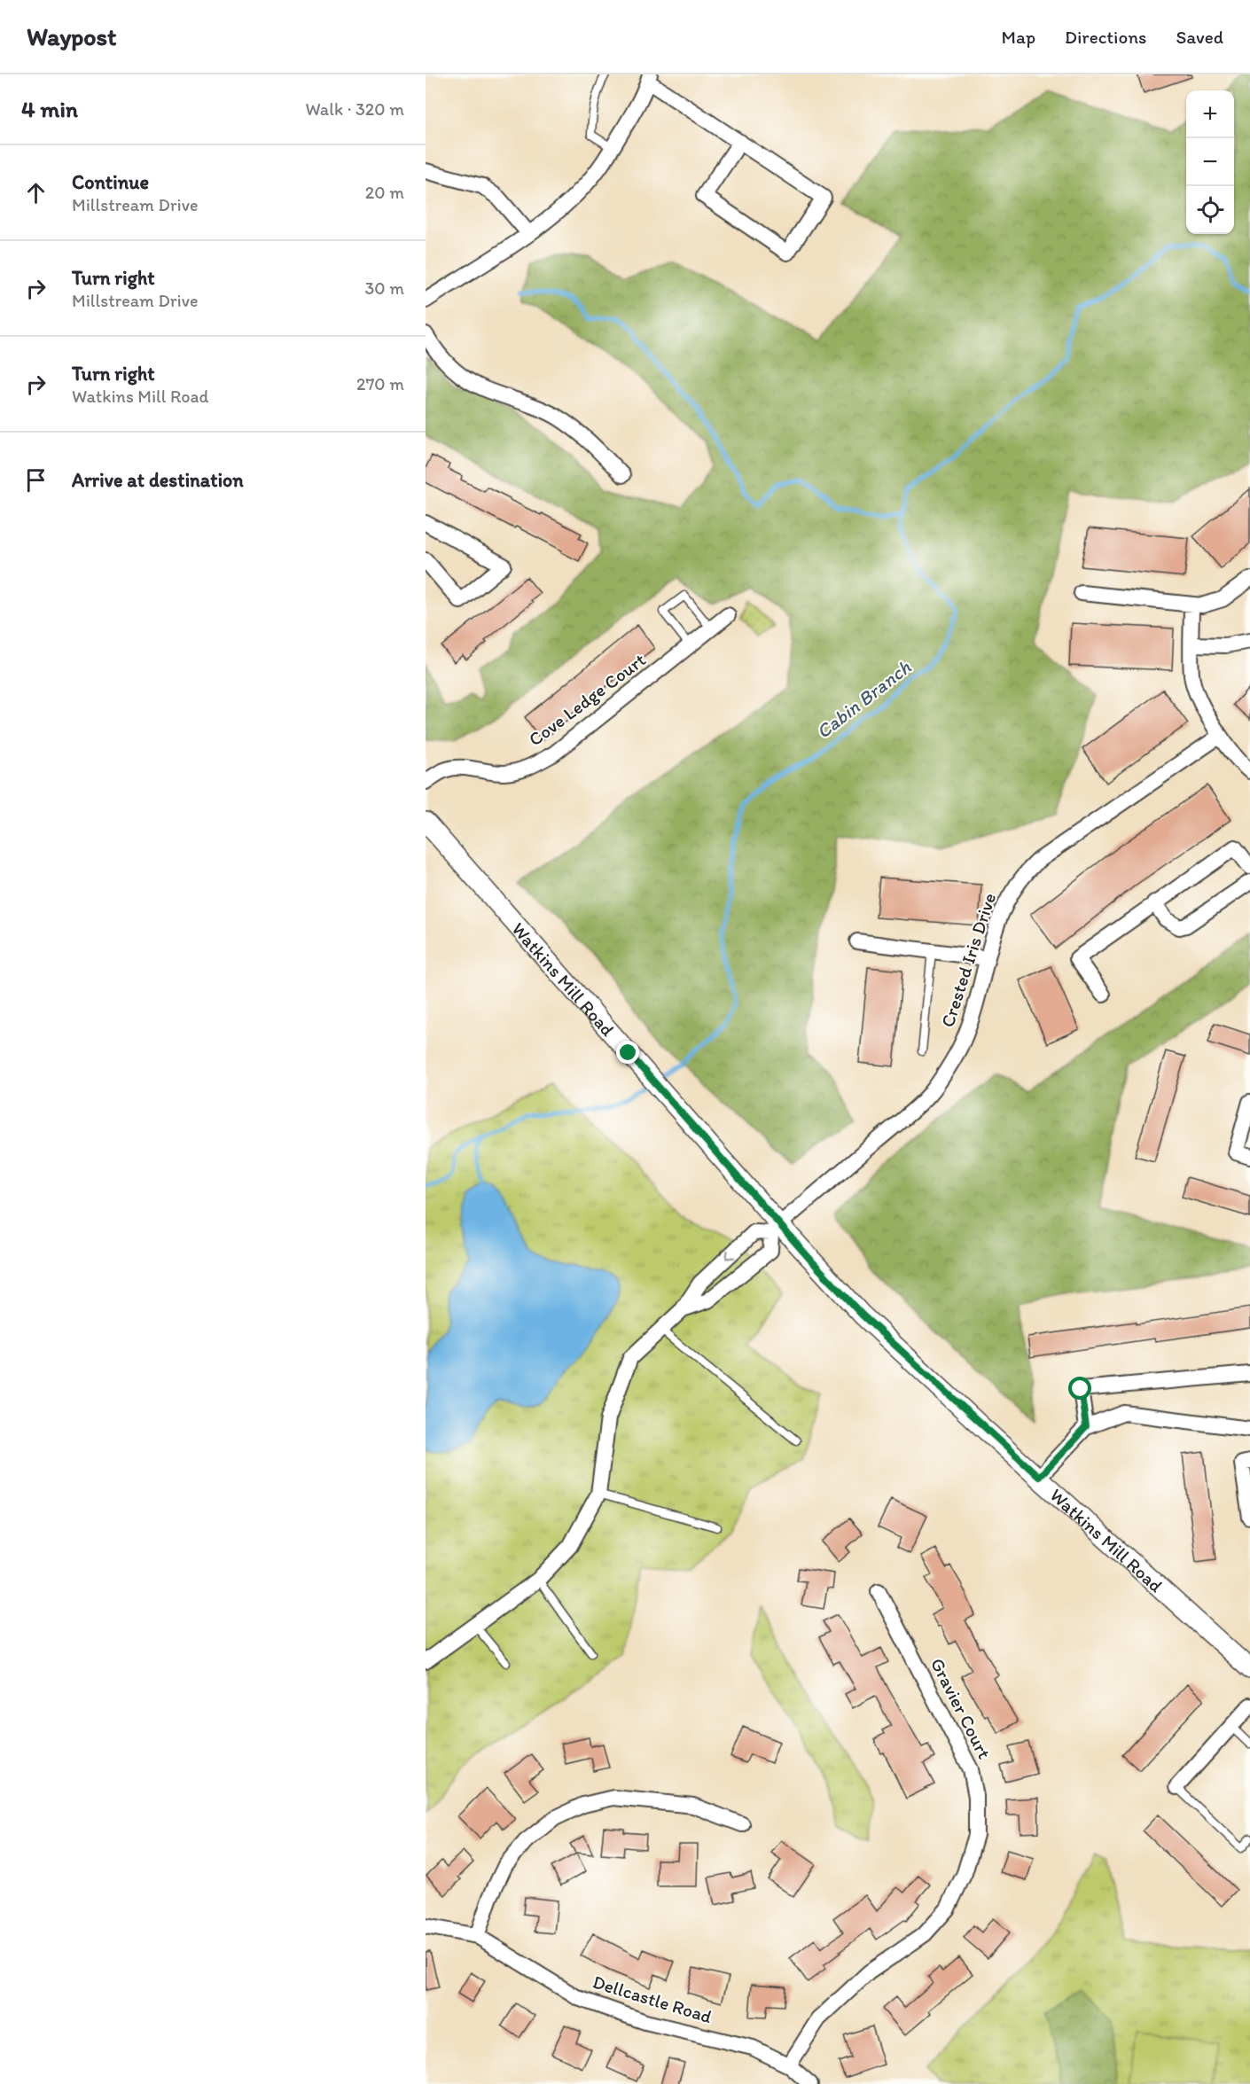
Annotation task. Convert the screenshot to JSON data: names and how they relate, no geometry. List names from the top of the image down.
{
  "streets": {
    "street": [
      "Cove Ledge Court",
      "Crested Iris Drive",
      "Watkins Mill Road",
      "Gravier Court",
      "Dellcastle Road"
    ]
  },
  "crossings": [
    ["Crested Iris Drive", "Watkins Mill Road"],
    ["Gravier Court", "Dellcastle Road"]
  ],
  "water": ["Cabin Branch"],
  "page": {
    "header": "Waypost",
    "nav": ["Map", "Directions", "Saved"],
    "heading": ["4 min", "Walk · 320 m"],
    "map_buttons": ["+", "−"],
    "list": [
      ["Continue", "Millstream Drive", "20 m"],
      ["Turn right", "Millstream Drive", "30 m"],
      ["Turn right", "Watkins Mill Road", "270 m"],
      "Arrive at destination"
    ]
  }
}
